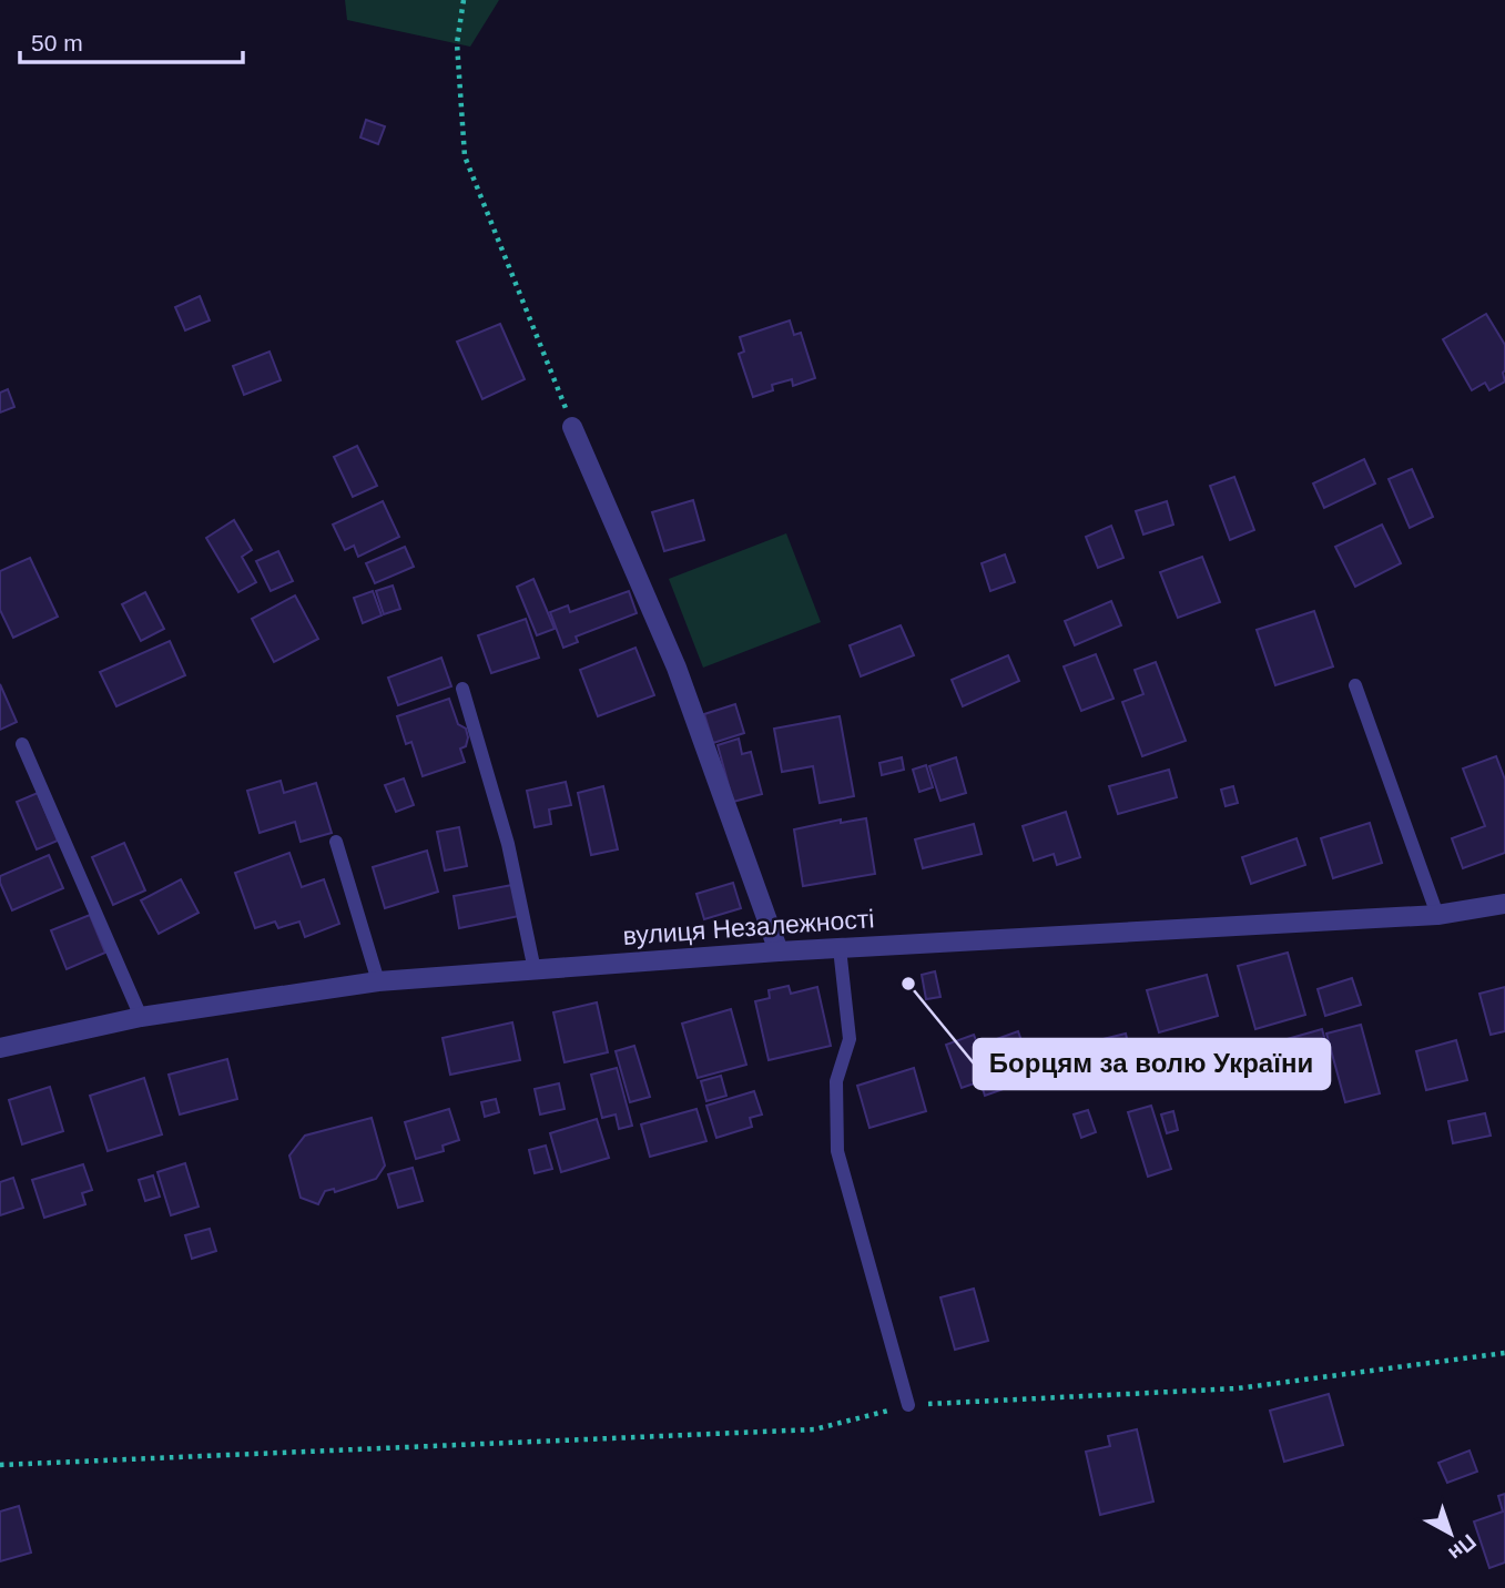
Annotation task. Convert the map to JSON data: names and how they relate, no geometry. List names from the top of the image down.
{
  "streets": {
    "street": ["вулиця Незалежності"]
  },
  "places": ["Борцям за волю України"],
  "scale_bar": "50 m",
  "north": "bottom right"
}
